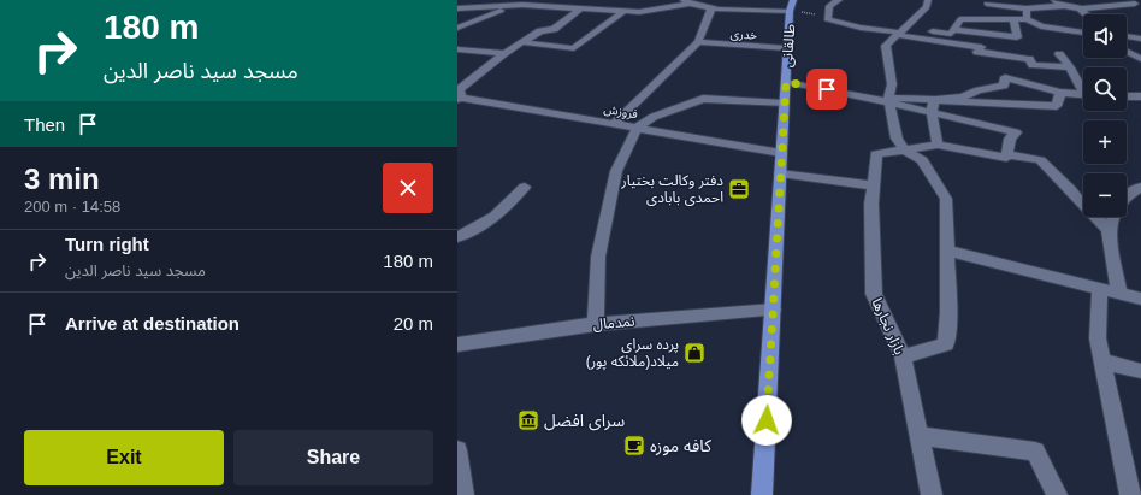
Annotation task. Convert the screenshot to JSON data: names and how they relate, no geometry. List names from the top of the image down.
{
  "streets": {
    "main road": ["طالقانی"],
    "street": [
      "خدری",
      "فروزش",
      "نمدمال",
      "بازار نجارها"
    ]
  },
  "crossings": [
    ["خدری", "طالقانی"],
    ["طالقانی", "فروزش"],
    ["طالقانی", "نمدمال"]
  ],
  "places": {
    "office": ["دفتر وکالت بختیار احمدی بابادی"],
    "shop": ["پرده سرای میلاد(ملائکه پور)"],
    "museum": ["سرای افضل"],
    "cafe": ["کافه موزه"]
  },
  "page": {
    "turn": ["180 m", "مسجد سید ناصر الدین"],
    "map_buttons": ["+", "−"],
    "then": "Then",
    "heading": ["3 min", "200 m · 14:58"],
    "list": [
      {
        "name": "Turn right",
        "note": "مسجد سید ناصر الدین",
        "value": "180 m"
      },
      {
        "name": "Arrive at destination",
        "value": "20 m"
      }
    ],
    "buttons": ["Exit", "Share"]
  }
}
